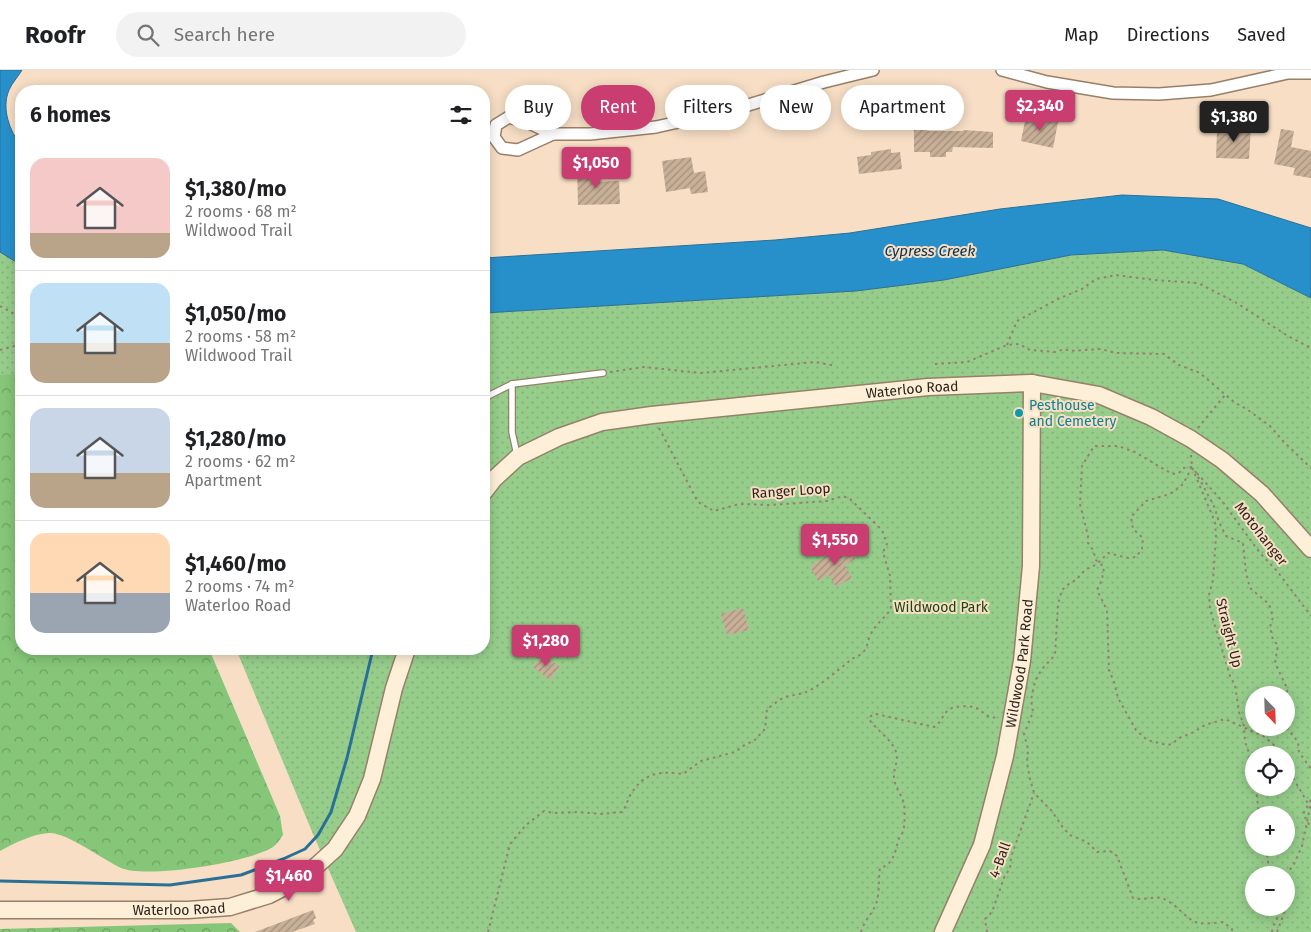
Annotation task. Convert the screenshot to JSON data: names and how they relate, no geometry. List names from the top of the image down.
{
  "streets": {
    "street": ["Waterloo Road", "Wildwood Park Road"],
    "path": [
      "Ranger Loop",
      "Motohanger",
      "Straight Up",
      "4-Ball"
    ]
  },
  "crossings": [
    ["Waterloo Road", "Ranger Loop"],
    ["Waterloo Road", "Wildwood Park Road"],
    ["Motohanger", "Straight Up"]
  ],
  "water": ["Cypress Creek"],
  "parks": ["Wildwood Park"],
  "places": ["Pesthouse and Cemetery"],
  "north": "bottom right",
  "page": {
    "header": "Roofr",
    "search": "Search here",
    "nav": ["Map", "Directions", "Saved"],
    "chip": [
      "Buy",
      "Rent",
      "Filters",
      "New",
      "Apartment"
    ],
    "heading": "6 homes",
    "price": [
      "$2,340",
      "$1,380",
      "$1,050",
      "$1,550",
      "$1,280",
      "$1,460"
    ],
    "list": [
      {
        "name": "$1,380/mo",
        "note": "2 rooms · 68 m² · Wildwood Trail"
      },
      {
        "name": "$1,050/mo",
        "note": "2 rooms · 58 m² · Wildwood Trail"
      },
      {
        "name": "$1,280/mo",
        "note": "2 rooms · 62 m² · Apartment"
      },
      {
        "name": "$1,460/mo",
        "note": "2 rooms · 74 m² · Waterloo Road"
      }
    ],
    "map_buttons": ["+", "−"]
  }
}
